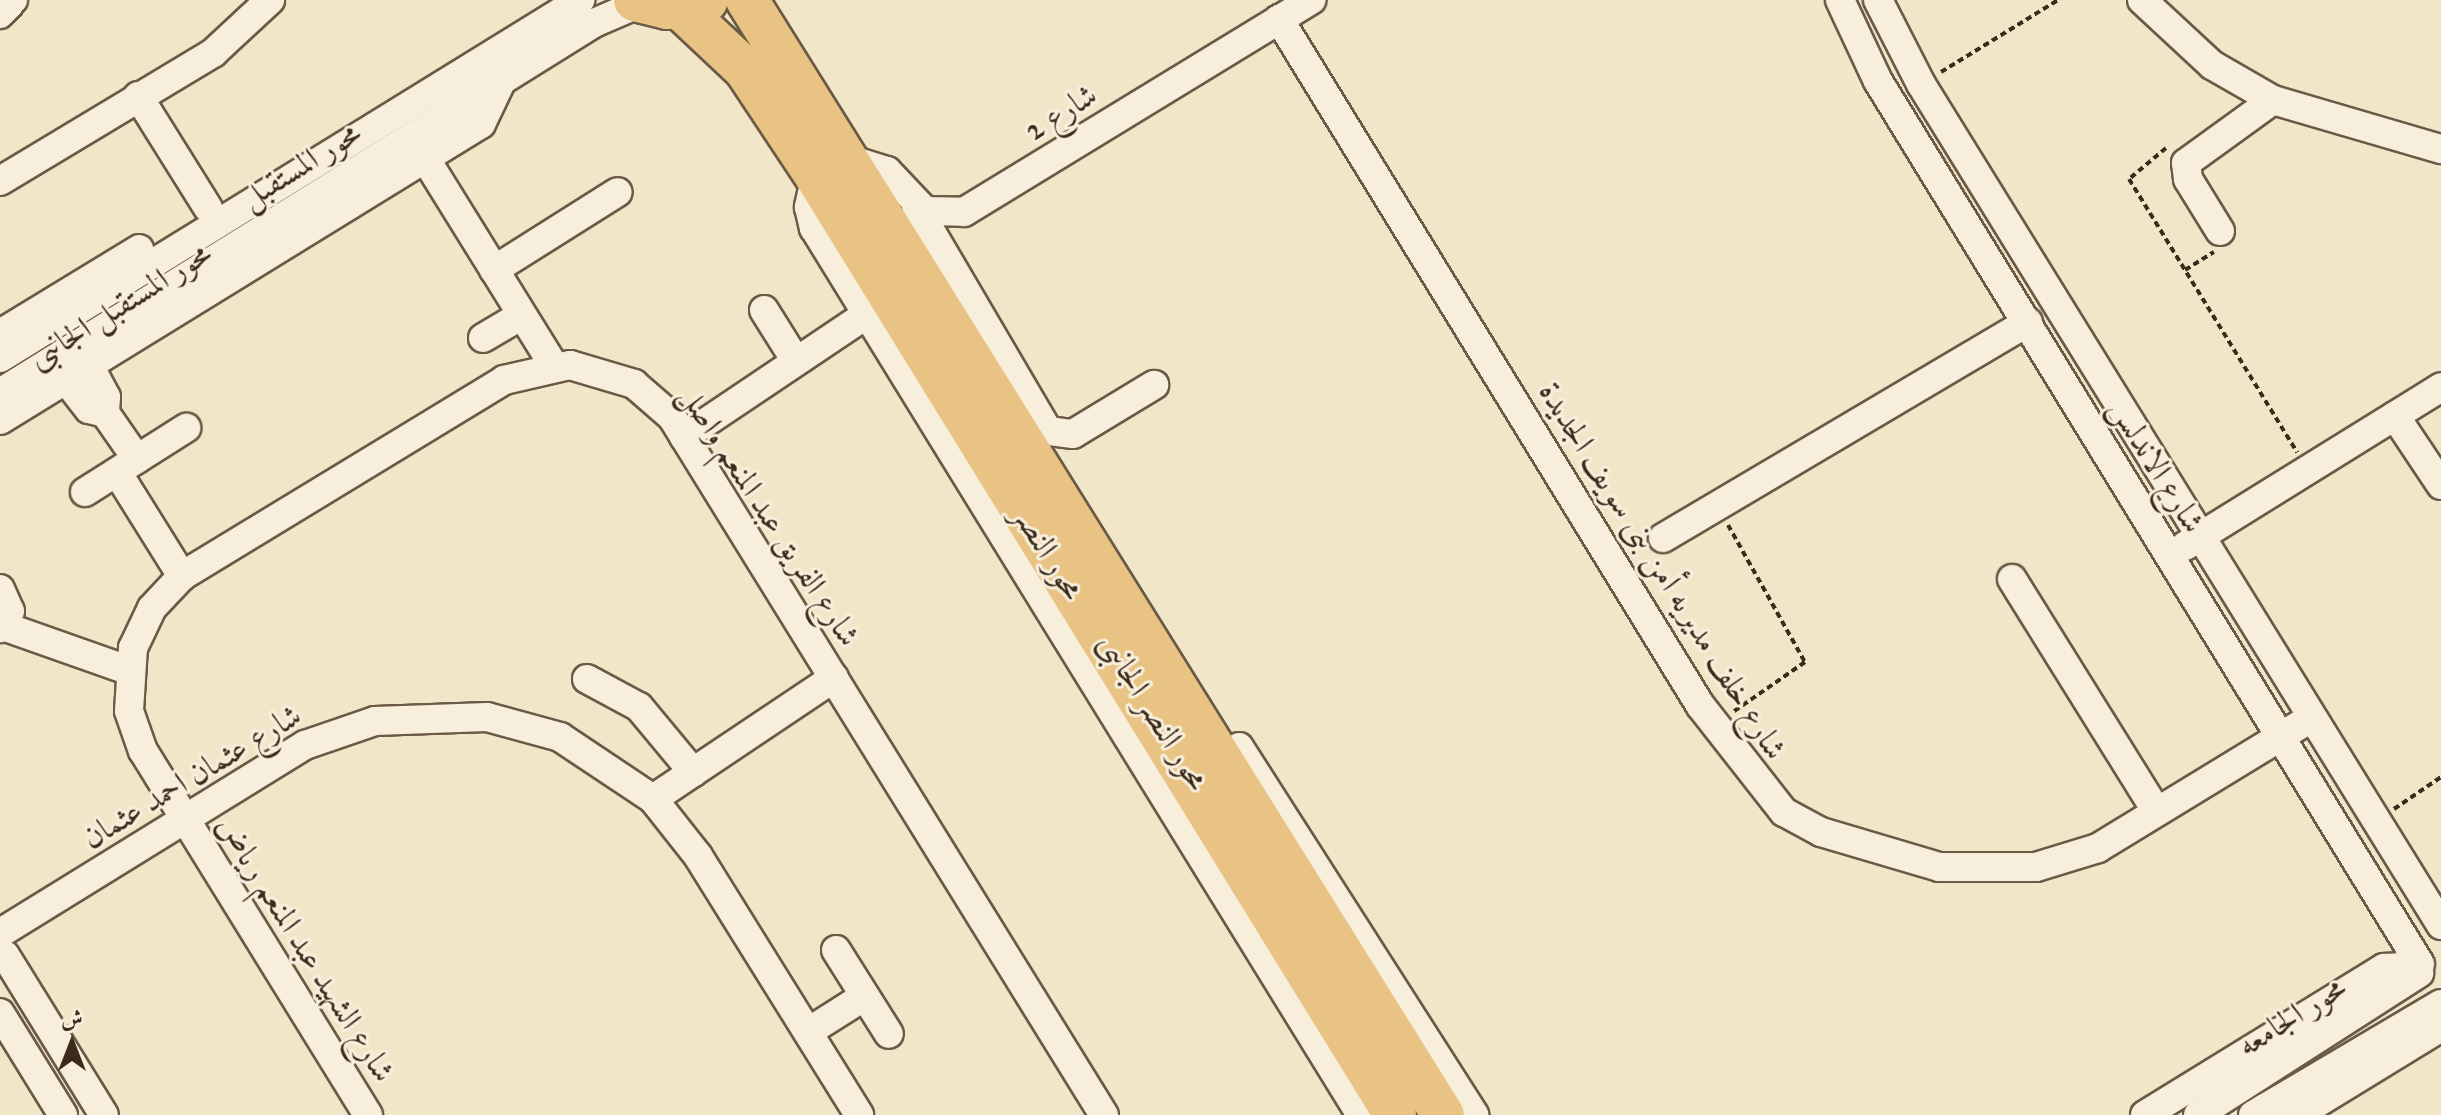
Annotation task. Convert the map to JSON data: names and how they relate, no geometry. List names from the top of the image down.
{
  "streets": {
    "highway": ["محور النصر"],
    "street": [
      "شارع 2",
      "محور المستقبل",
      "محور المستقبل الجانبى",
      "شارع الاندلس",
      "شارع الفريق عبد المنعم واصل",
      "شارع خلف مديريه أمن بنى سويف الجديدة",
      "محور النصر الجانبى",
      "شارع عثمان احمد عثمان",
      "شارع الشهيد عبد المنعم رياض",
      "محور الجامعه"
    ]
  },
  "crossings": [
    ["شارع 2", "شارع خلف مديريه أمن بنى سويف الجديدة"],
    ["محور المستقبل", "محور المستقبل الجانبى"],
    ["محور المستقبل", "محور النصر"],
    ["شارع الاندلس", "شارع خلف مديريه أمن بنى سويف الجديدة"],
    ["شارع الاندلس", "محور الجامعه"],
    ["شارع الفريق عبد المنعم واصل", "شارع عثمان احمد عثمان"],
    ["شارع الفريق عبد المنعم واصل", "شارع الشهيد عبد المنعم رياض"],
    ["محور النصر", "محور النصر الجانبى"],
    ["شارع عثمان احمد عثمان", "شارع الشهيد عبد المنعم رياض"]
  ],
  "north": "top"
}
